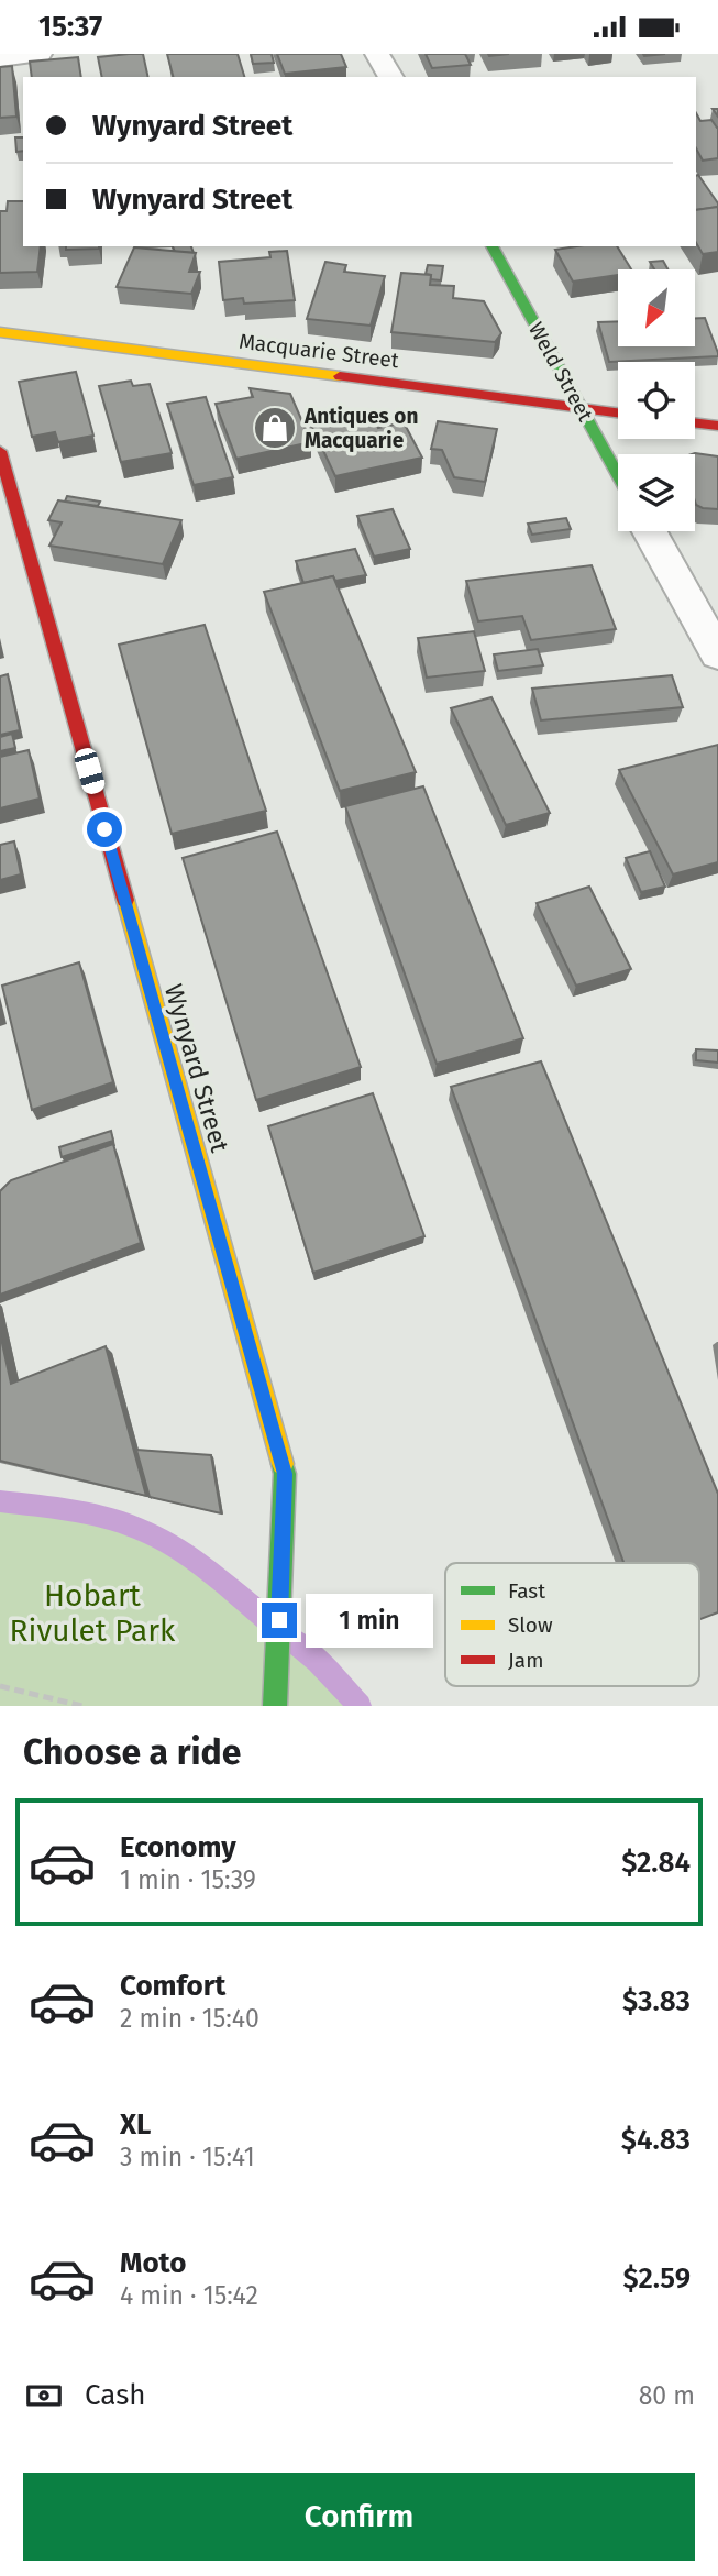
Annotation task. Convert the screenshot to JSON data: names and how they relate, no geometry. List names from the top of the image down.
{
  "streets": {
    "street": ["Macquarie Street", "Weld Street", "Wynyard Street"]
  },
  "crossings": [
    ["Macquarie Street", "Weld Street"]
  ],
  "parks": ["Hobart Rivulet Park"],
  "places": {
    "shop": ["Antiques on Macquarie"]
  },
  "legend": ["Fast", "Slow", "Jam"],
  "north": "bottom left",
  "page": {
    "status": "15:37",
    "banner": ["Wynyard Street", "Wynyard Street"],
    "bubble": "1 min",
    "heading": "Choose a ride",
    "list": [
      {
        "name": "Economy",
        "note": "1 min · 15:39",
        "value": "$2.84"
      },
      {
        "name": "Comfort",
        "note": "2 min · 15:40",
        "value": "$3.83"
      },
      {
        "name": "XL",
        "note": "3 min · 15:41",
        "value": "$4.83"
      },
      {
        "name": "Moto",
        "note": "4 min · 15:42",
        "value": "$2.59"
      }
    ],
    "pay": ["Cash", "80 m"],
    "buttons": "Confirm"
  }
}
